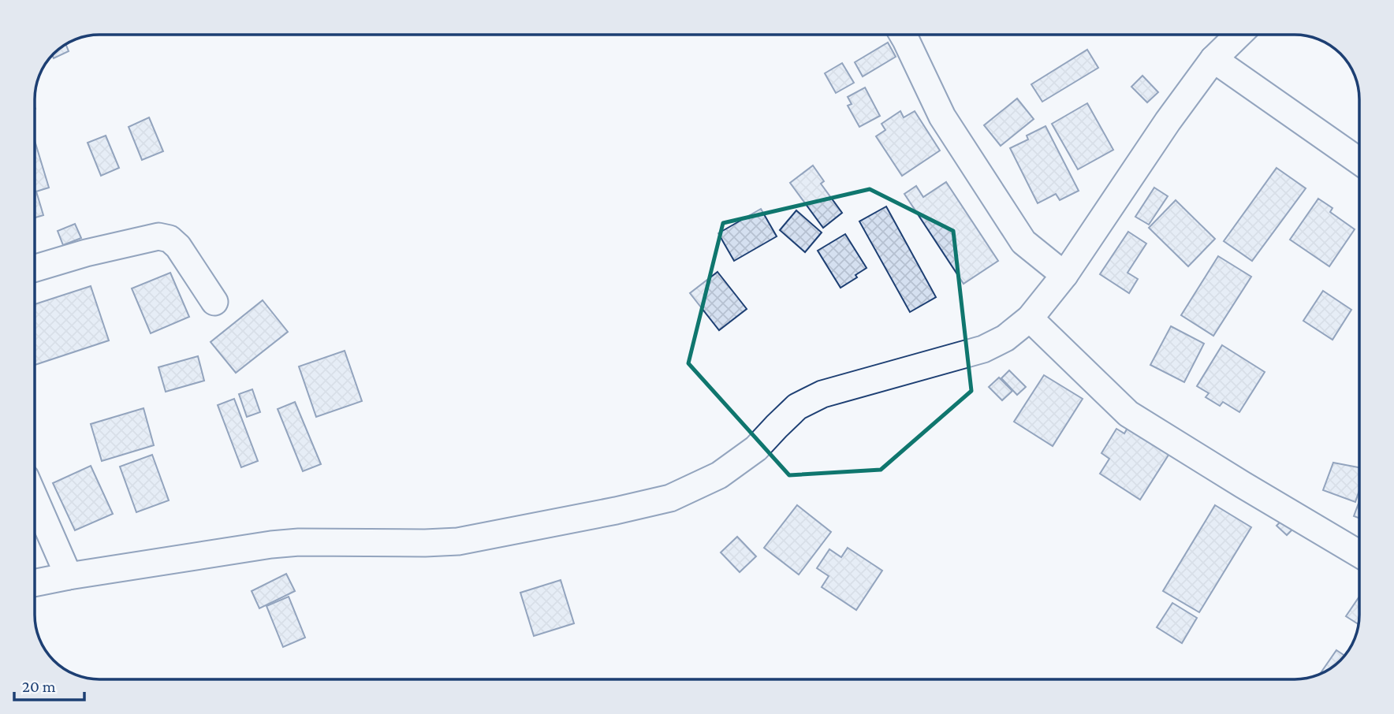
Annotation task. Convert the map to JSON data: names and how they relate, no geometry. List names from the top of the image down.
{
  "scale_bar": "20 m"
}
